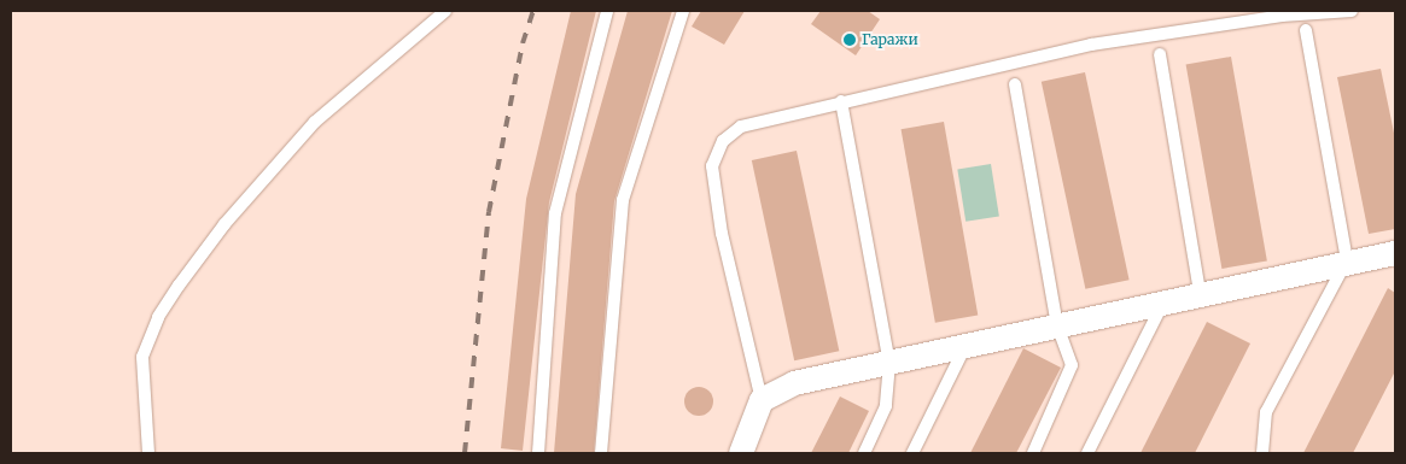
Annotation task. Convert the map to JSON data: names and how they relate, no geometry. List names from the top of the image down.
{
  "places": ["Гаражи"]
}
